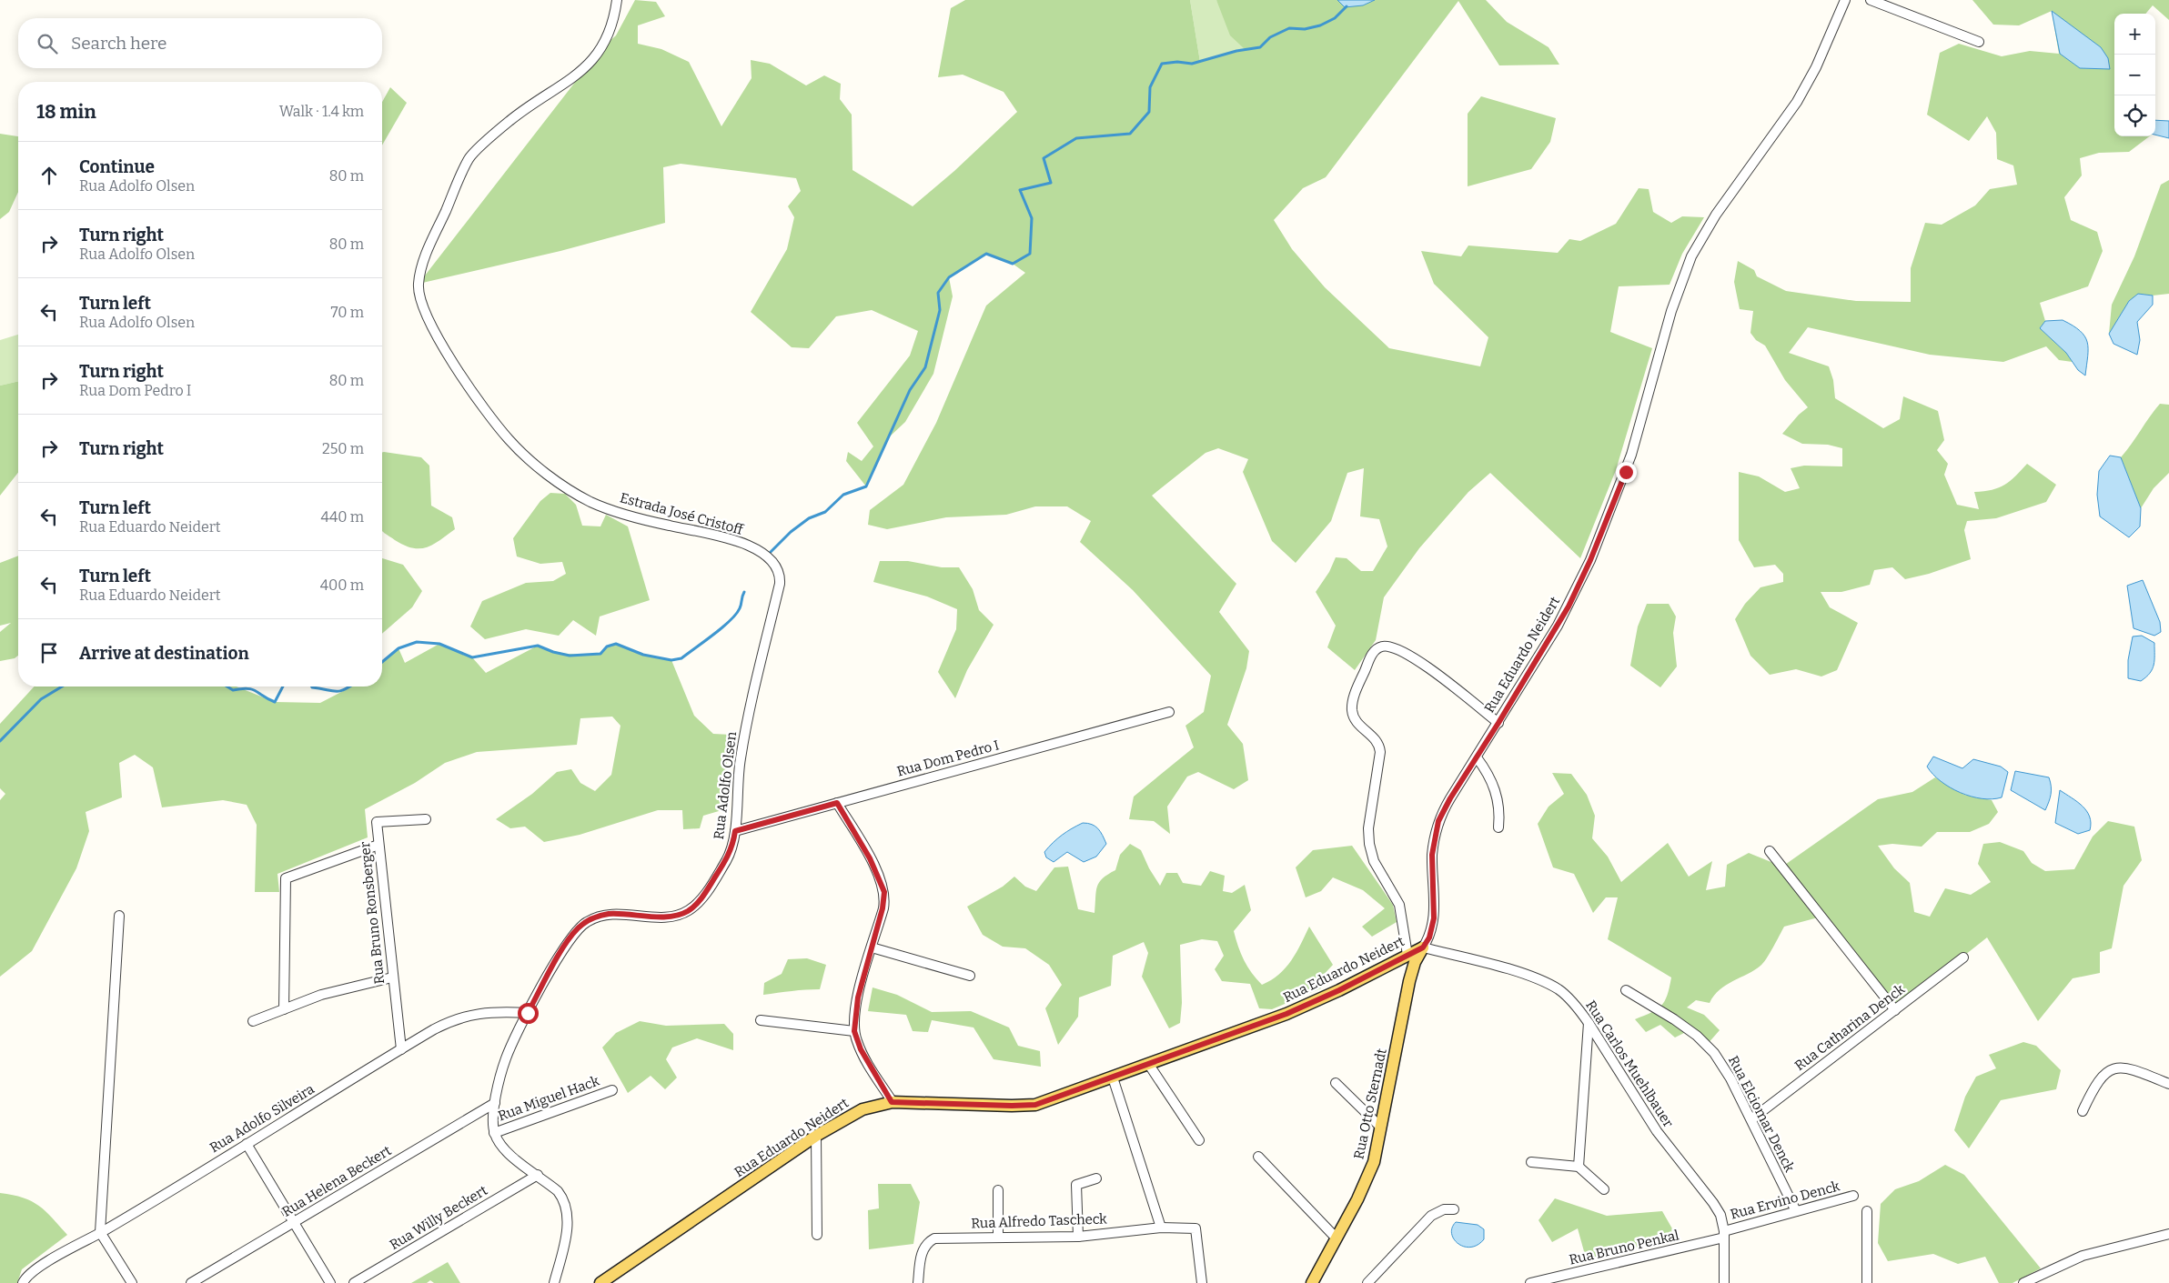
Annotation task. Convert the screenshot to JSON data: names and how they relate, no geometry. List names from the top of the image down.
{
  "streets": {
    "main road": ["Rua Eduardo Neidert", "Rua Otto Sternadt"],
    "street": [
      "Estrada José Cristoff",
      "Rua Dom Pedro I",
      "Rua Adolfo Olsen",
      "Rua Bruno Ronsberger",
      "Rua Catharina Denck",
      "Rua Carlos Muehlbauer",
      "Rua Miguel Hack",
      "Rua Elciomar Denck",
      "Rua Adolfo Silveira",
      "Rua Helena Beckert",
      "Rua Ervino Denck",
      "Rua Willy Beckert",
      "Rua Alfredo Tascheck",
      "Rua Bruno Penkal"
    ]
  },
  "crossings": [
    ["Estrada José Cristoff", "Rua Adolfo Olsen"],
    ["Rua Eduardo Neidert", "Rua Carlos Muehlbauer"],
    ["Rua Eduardo Neidert", "Rua Otto Sternadt"],
    ["Rua Dom Pedro I", "Rua Adolfo Olsen"],
    ["Rua Adolfo Olsen", "Rua Miguel Hack"],
    ["Rua Adolfo Olsen", "Rua Adolfo Silveira"],
    ["Rua Adolfo Olsen", "Rua Helena Beckert"],
    ["Rua Bruno Ronsberger", "Rua Adolfo Silveira"],
    ["Rua Catharina Denck", "Rua Elciomar Denck"],
    ["Rua Carlos Muehlbauer", "Rua Otto Sternadt"],
    ["Rua Carlos Muehlbauer", "Rua Ervino Denck"],
    ["Rua Carlos Muehlbauer", "Rua Bruno Penkal"],
    ["Rua Elciomar Denck", "Rua Ervino Denck"],
    ["Rua Ervino Denck", "Rua Bruno Penkal"]
  ],
  "page": {
    "map_buttons": ["+", "−"],
    "search": "Search here",
    "heading": ["18 min", "Walk · 1.4 km"],
    "list": [
      ["Continue", "Rua Adolfo Olsen", "80 m"],
      ["Turn right", "Rua Adolfo Olsen", "80 m"],
      ["Turn left", "Rua Adolfo Olsen", "70 m"],
      ["Turn right", "Rua Dom Pedro I", "80 m"],
      ["Turn right", "250 m"],
      ["Turn left", "Rua Eduardo Neidert", "440 m"],
      ["Turn left", "Rua Eduardo Neidert", "400 m"],
      "Arrive at destination"
    ]
  }
}
